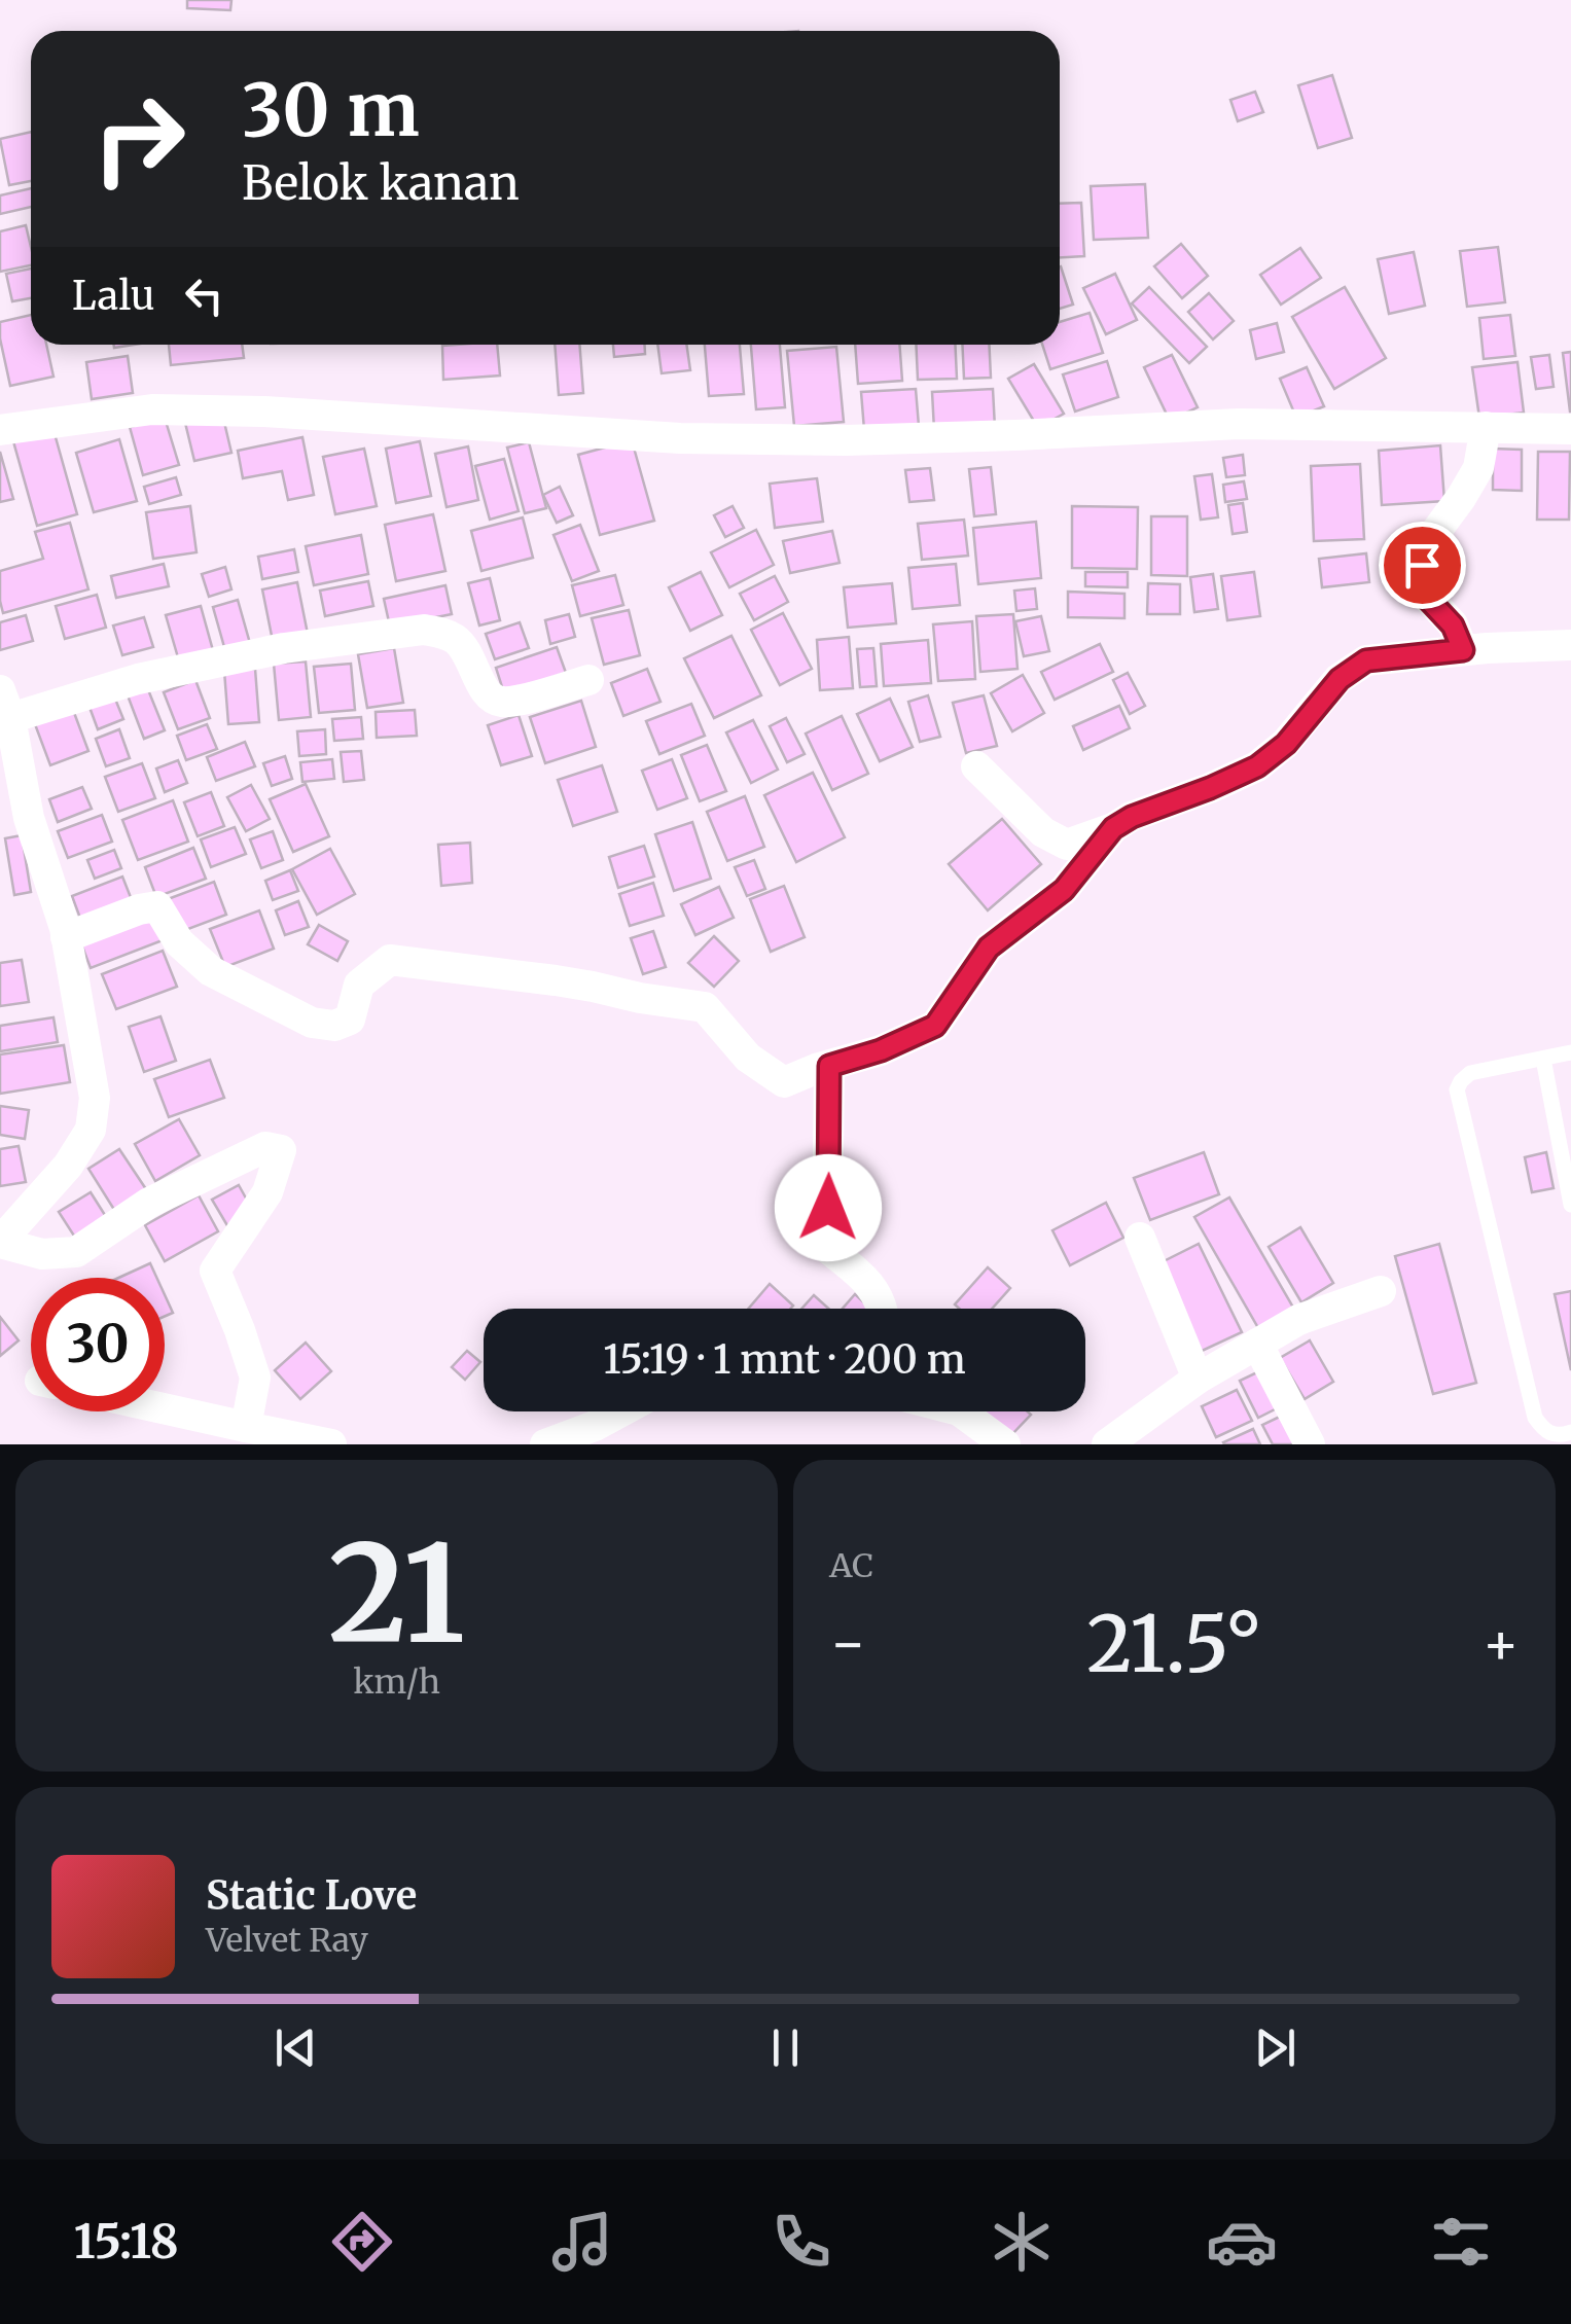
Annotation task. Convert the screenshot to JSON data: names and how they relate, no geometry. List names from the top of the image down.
{
  "page": {
    "turn": ["30 m", "Belok kanan"],
    "then": "Lalu",
    "limit": "30",
    "trip": "15:19 · 1 mnt · 200 m",
    "tile": [
      ["21", "km/h"],
      "AC"
    ],
    "heat": ["−", "21.5°", "+"],
    "song": ["Static Love", "Velvet Ray"],
    "tabs": "15:18"
  }
}
